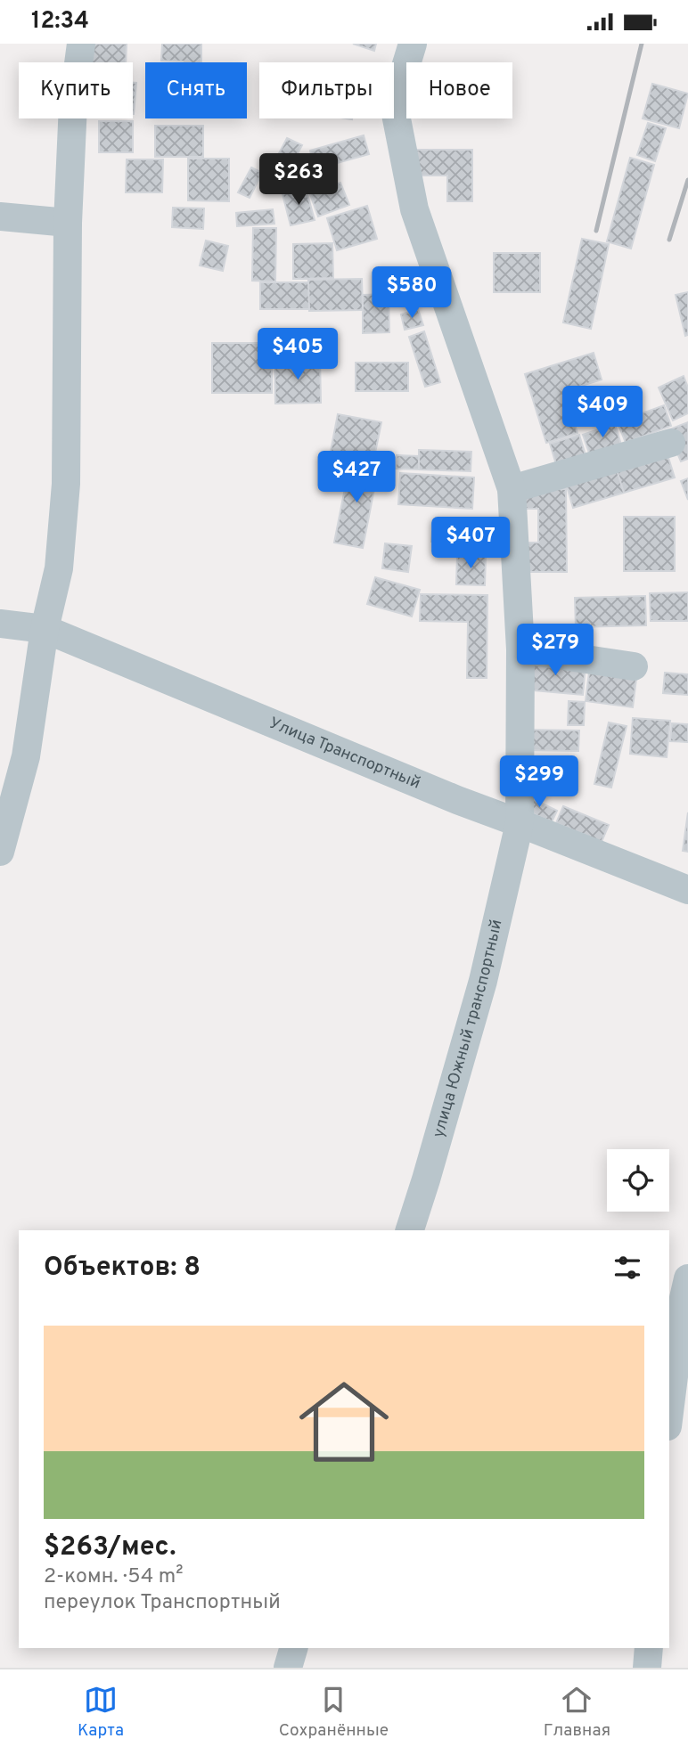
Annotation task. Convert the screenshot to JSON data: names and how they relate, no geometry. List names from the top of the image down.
{
  "streets": {
    "street": ["Улица Транспортный", "улица Южный транспортный"]
  },
  "crossings": [
    ["Улица Транспортный", "улица Южный транспортный"]
  ],
  "page": {
    "status": "12:34",
    "chip": [
      "Купить",
      "Снять",
      "Фильтры",
      "Новое"
    ],
    "price": [
      "$263",
      "$580",
      "$405",
      "$409",
      "$427",
      "$407",
      "$279",
      "$299"
    ],
    "heading": "Объектов: 8",
    "list": [
      {
        "name": "$263/мес.",
        "note": "2-комн. · 54 m² · переулок Транспортный"
      }
    ],
    "tabs": ["Карта", "Сохранённые", "Главная"]
  }
}
